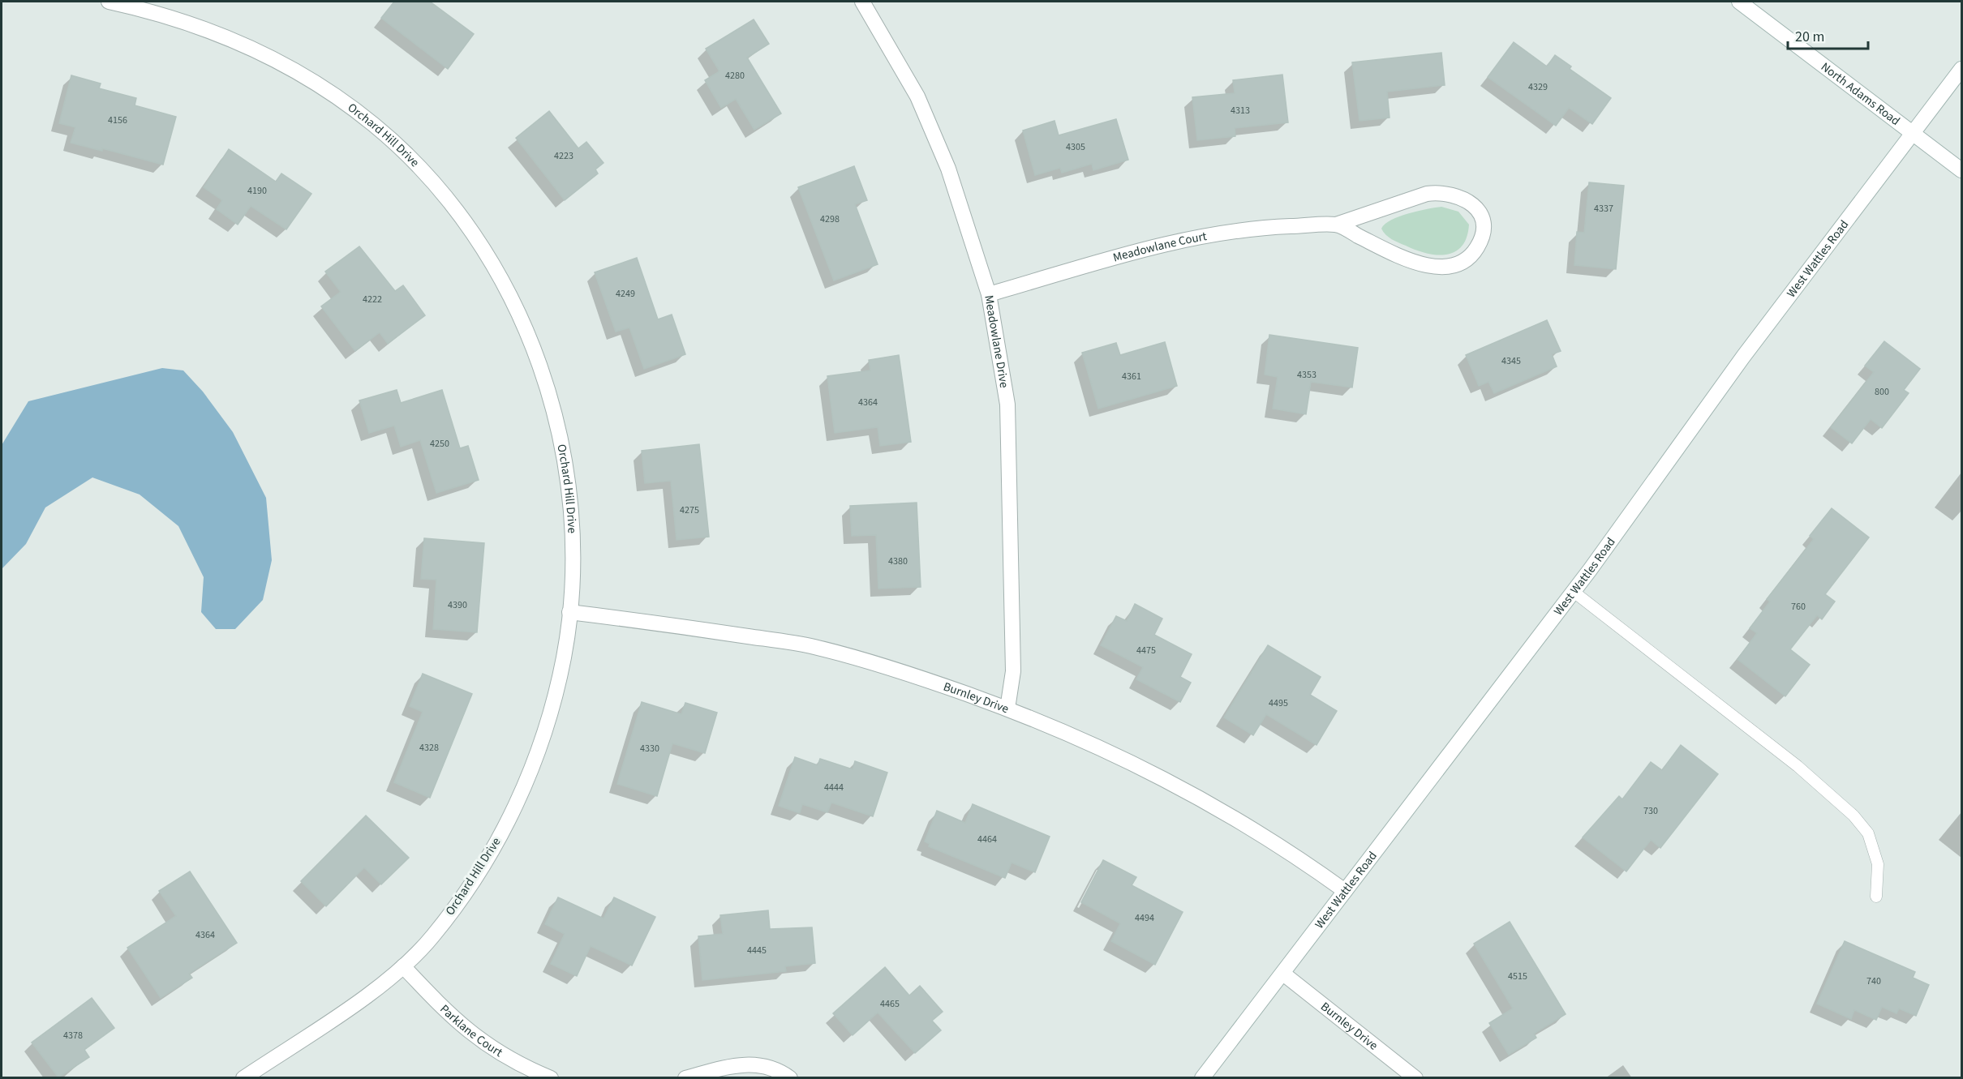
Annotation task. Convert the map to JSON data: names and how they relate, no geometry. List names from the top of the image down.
{
  "streets": {
    "street": [
      "North Adams Road",
      "Orchard Hill Drive",
      "Meadowlane Court",
      "West Wattles Road",
      "Meadowlane Drive",
      "Burnley Drive",
      "Parklane Court"
    ]
  },
  "crossings": [
    ["North Adams Road", "West Wattles Road"],
    ["Orchard Hill Drive", "Burnley Drive"],
    ["Orchard Hill Drive", "Parklane Court"],
    ["Meadowlane Court", "Meadowlane Drive"],
    ["West Wattles Road", "Burnley Drive"],
    ["Meadowlane Drive", "Burnley Drive"]
  ],
  "house_numbers": [
    "4280",
    "4329",
    "4313",
    "4156",
    "4305",
    "4223",
    "4190",
    "4337",
    "4298",
    "4249",
    "4222",
    "4345",
    "4353",
    "4361",
    "800",
    "4364",
    "4250",
    "4275",
    "4380",
    "4390",
    "760",
    "4475",
    "4495",
    "4328",
    "4330",
    "4444",
    "730",
    "4464",
    "4494",
    "4364",
    "4445",
    "4515",
    "740",
    "4465",
    "4378"
  ],
  "scale_bar": "20 m"
}
